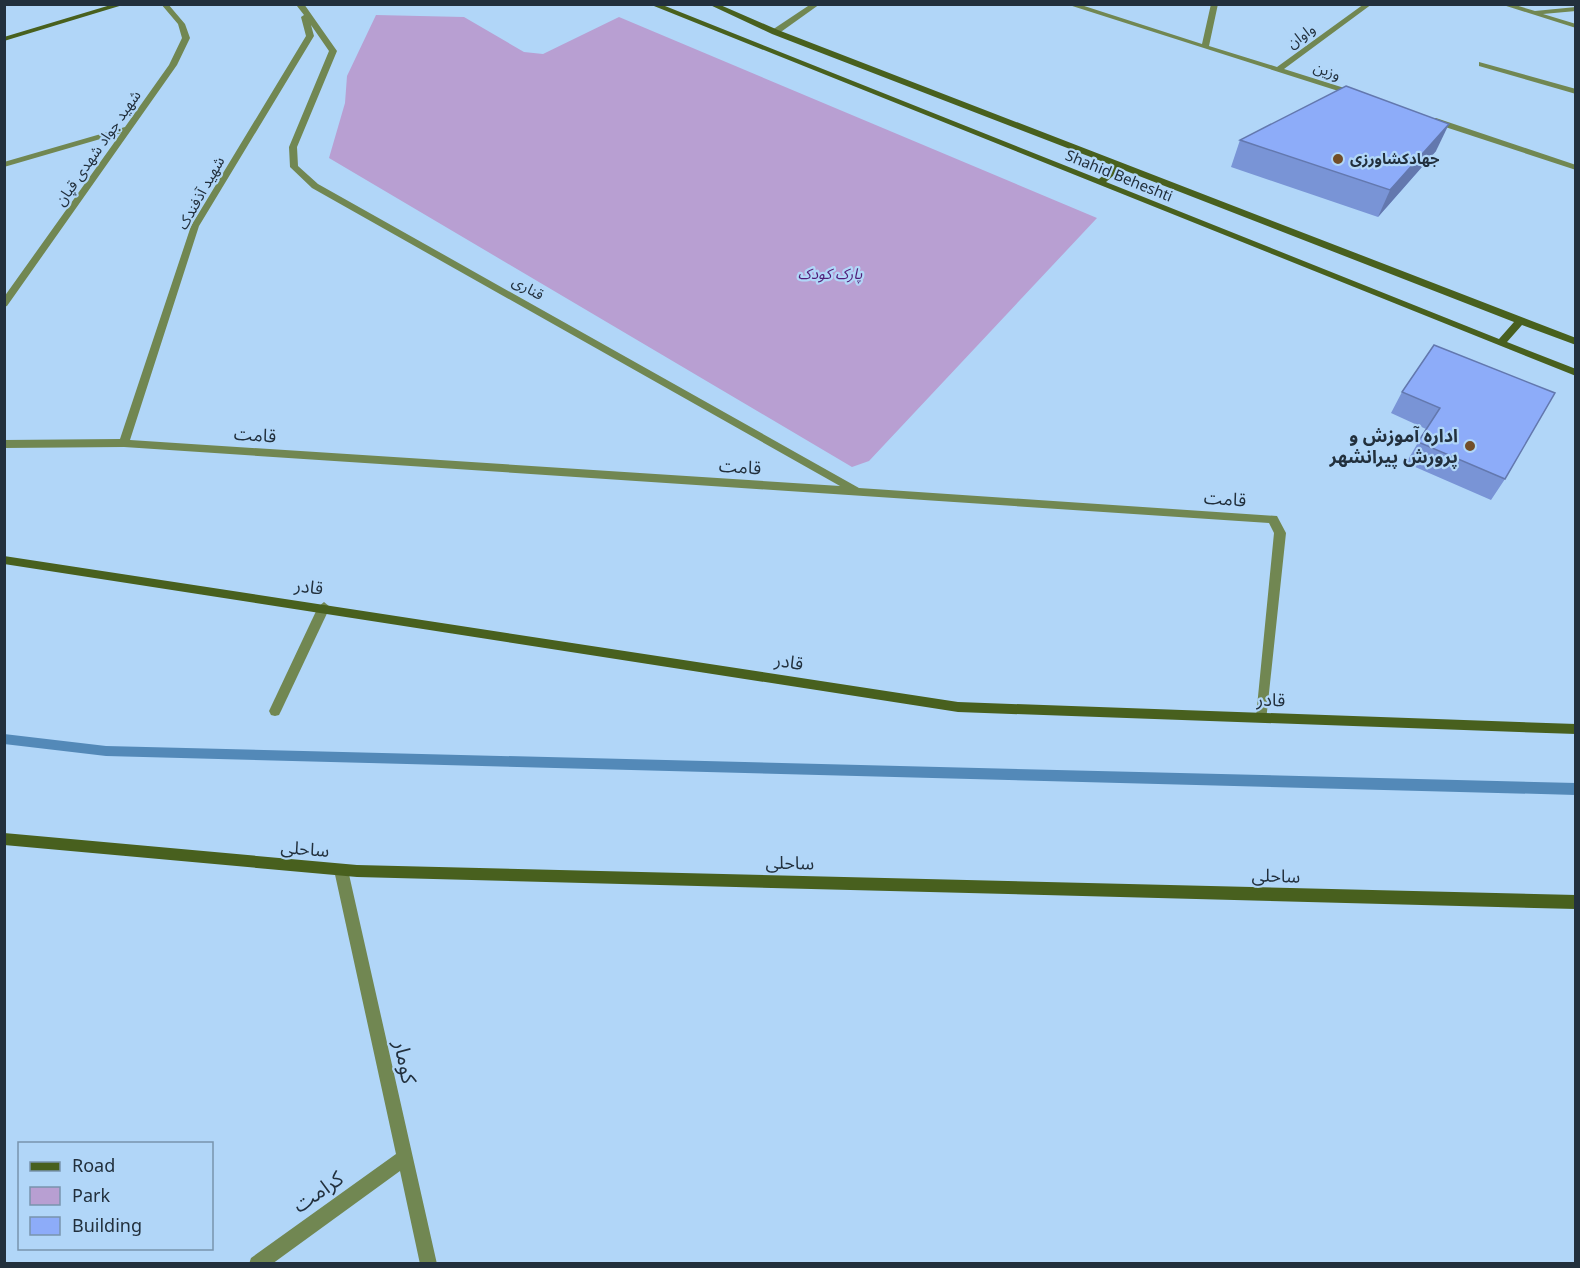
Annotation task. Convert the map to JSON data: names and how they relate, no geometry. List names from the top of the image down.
{
  "streets": {
    "main road": ["Shahid Beheshti", "قادر", "ساحلی"],
    "street": [
      "واوان",
      "وزین",
      "شهید جواد شهدی قپان",
      "شهید آذفندک",
      "قناری",
      "قامت",
      "کومار",
      "کرامت"
    ]
  },
  "crossings": [
    ["واوان", "وزین"],
    ["شهید آذفندک", "قناری"],
    ["شهید آذفندک", "قامت"],
    ["قناری", "قامت"],
    ["قامت", "قادر"],
    ["ساحلی", "کومار"],
    ["کومار", "کرامت"]
  ],
  "parks": ["پارک کودک"],
  "places": ["جهادکشاورزی", "اداره آموزش و پرورش پیرانشهر"],
  "legend": ["Road", "Park", "Building"]
}
